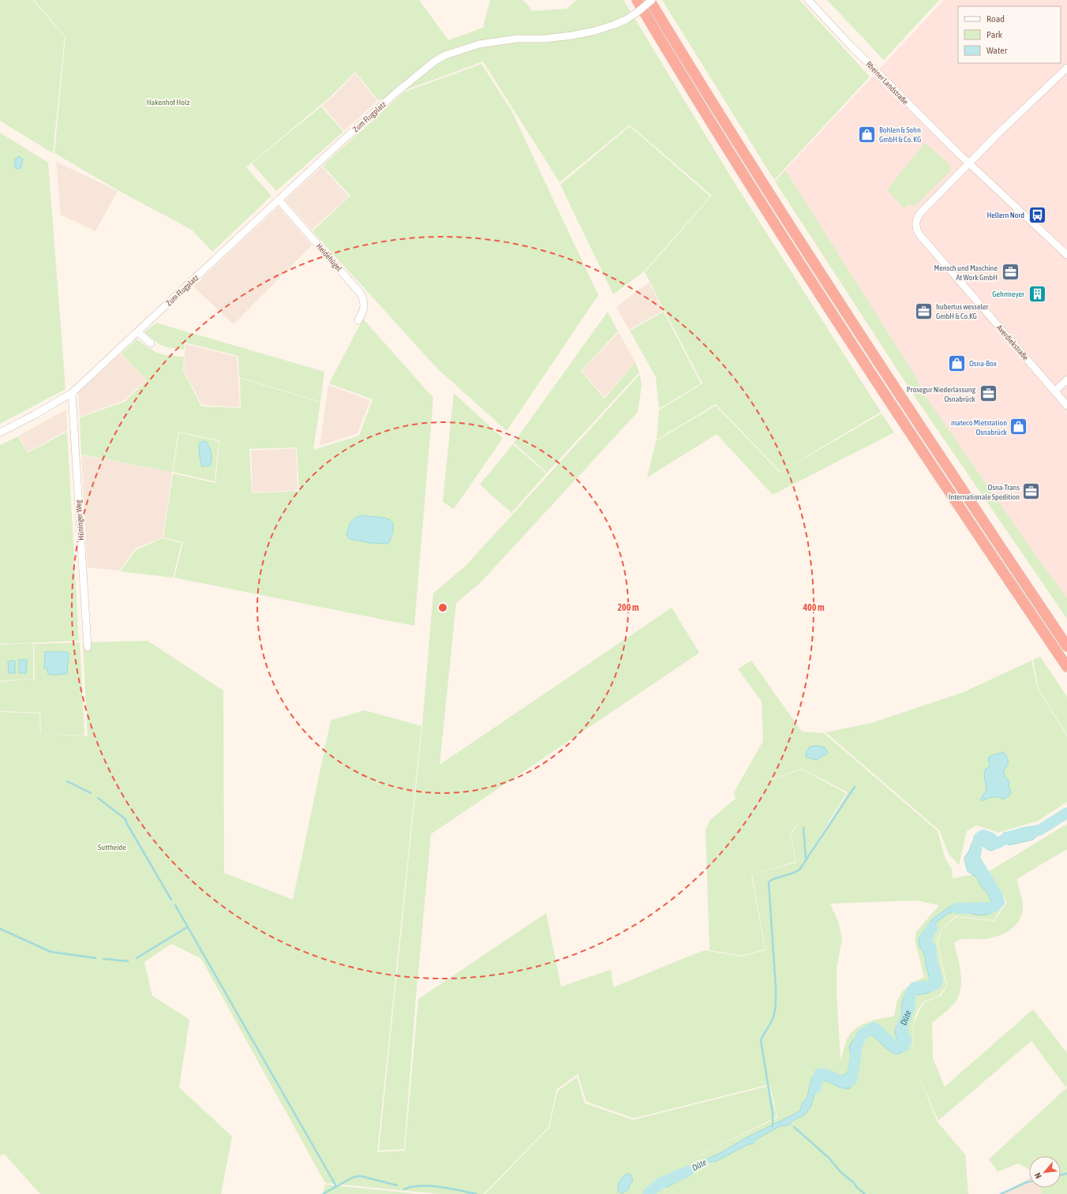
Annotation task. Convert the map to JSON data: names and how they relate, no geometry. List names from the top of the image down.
{
  "streets": {
    "street": [
      "Rheiner Landstraße",
      "Zum Flugplatz",
      "Heidehügel",
      "Averdiekstraße",
      "Hüninger Weg"
    ]
  },
  "crossings": [
    ["Rheiner Landstraße", "Averdiekstraße"],
    ["Zum Flugplatz", "Heidehügel"],
    ["Zum Flugplatz", "Hüninger Weg"]
  ],
  "water": ["Düte"],
  "parks": ["Hakenhof Holz", "Suttheide"],
  "places": {
    "shop": ["Bohlen & Sohn GmbH & Co. KG", "Osna-Box", "mateco Mietstation Osnabrück"],
    "bus stop": ["Hellern Nord"],
    "office": [
      "Mensch und Maschine At Work GmbH",
      "hubertus wesseler GmbH & Co.KG",
      "Prosegur Niederlassung Osnabrück",
      "Osna-Trans Internationale Spedition"
    ],
    "building": ["Gehrmeyer"]
  },
  "legend": ["Road", "Park", "Water"],
  "north": "bottom left",
  "rings": ["200 m", "400 m"]
}
